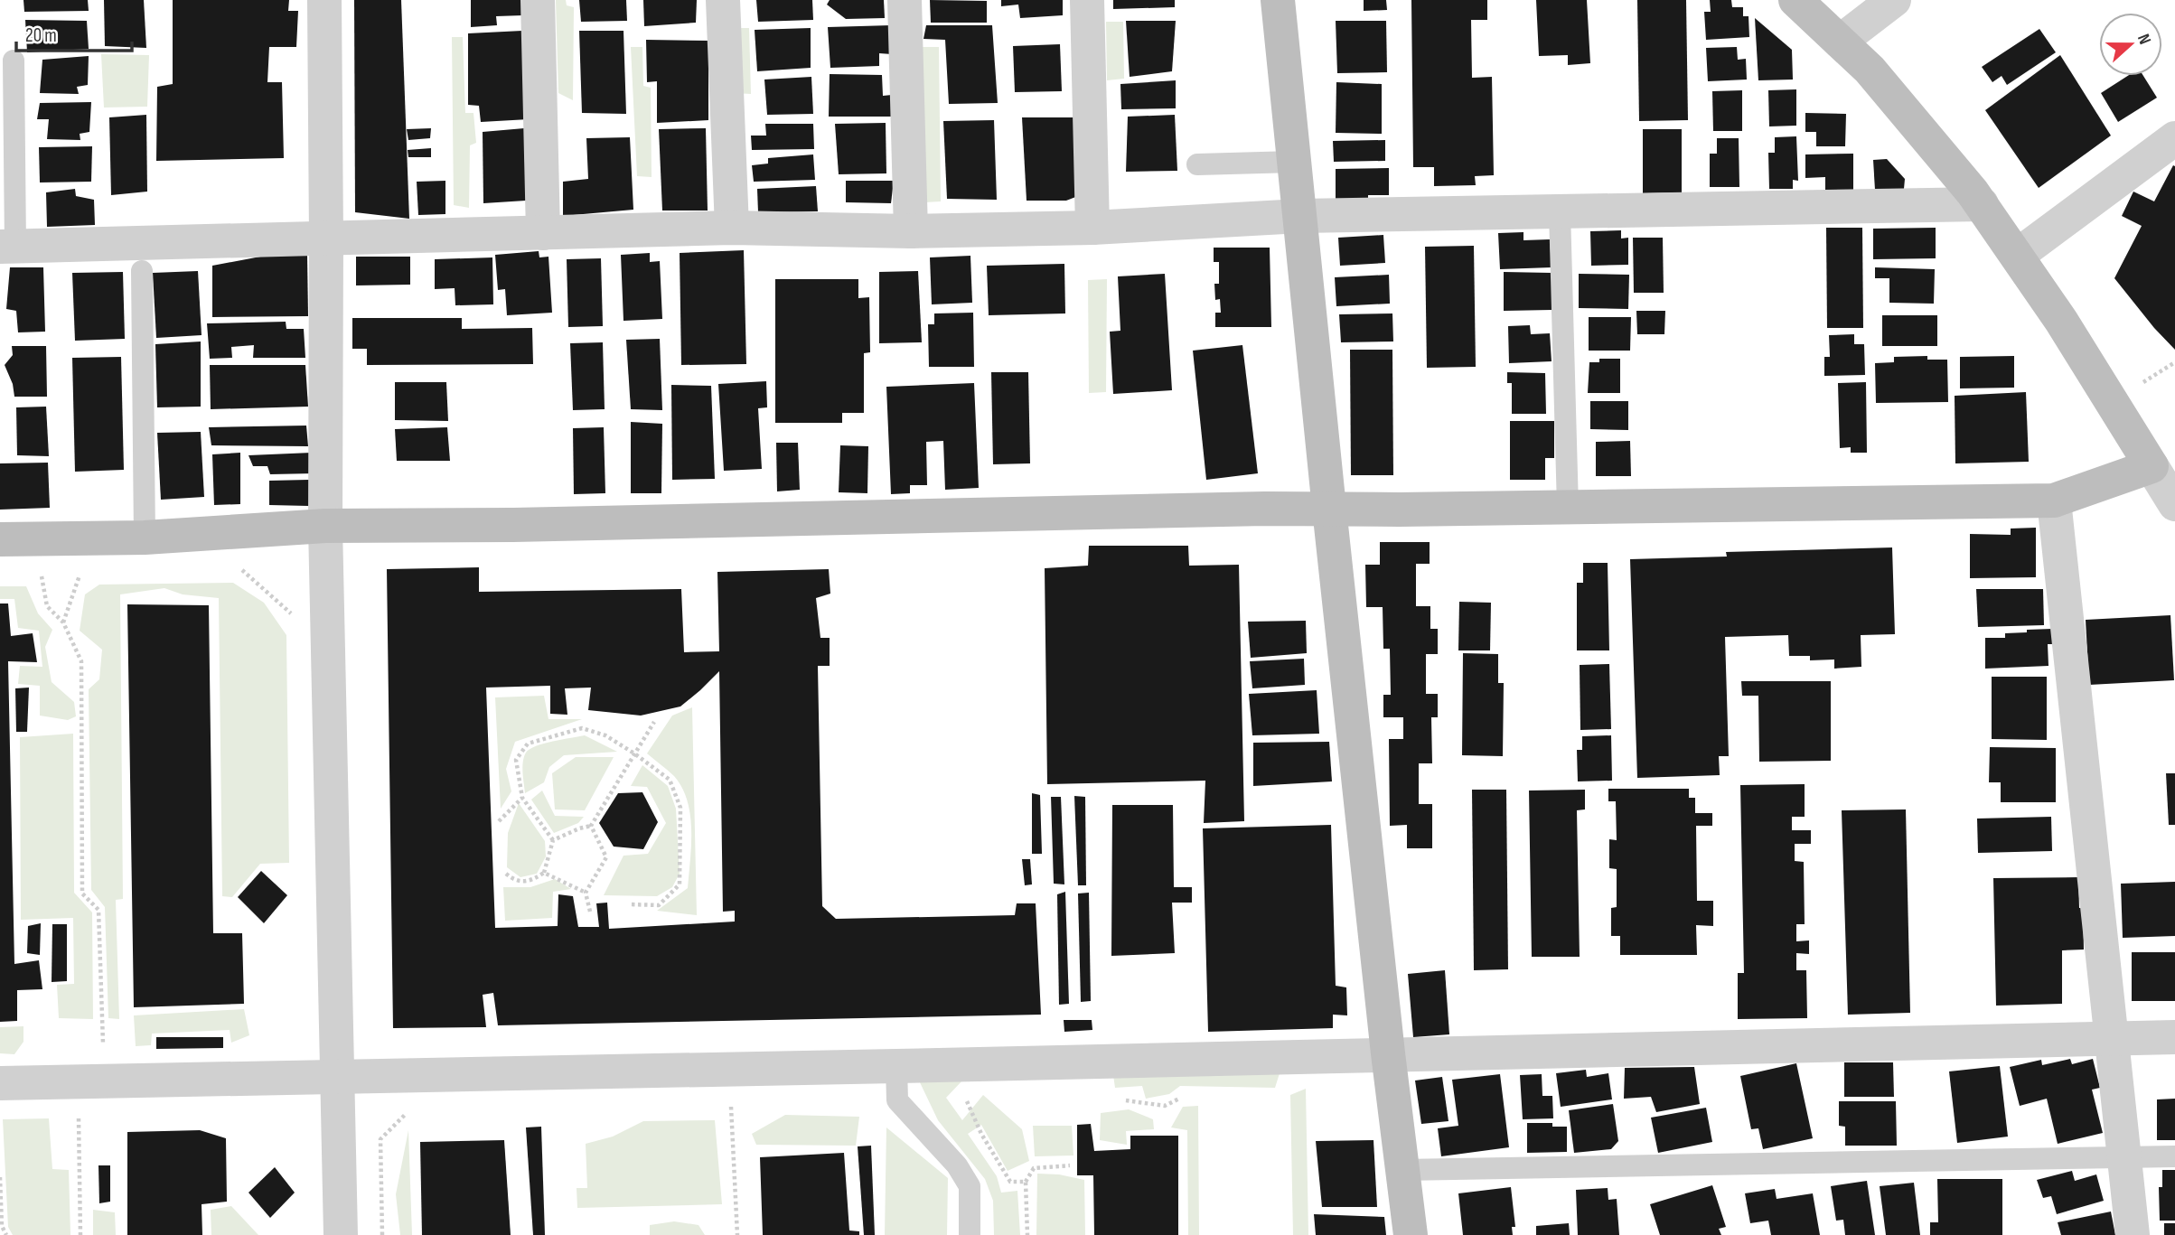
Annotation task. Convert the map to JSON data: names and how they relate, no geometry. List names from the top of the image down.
{
  "scale_bar": "20 m",
  "north": "right"
}
